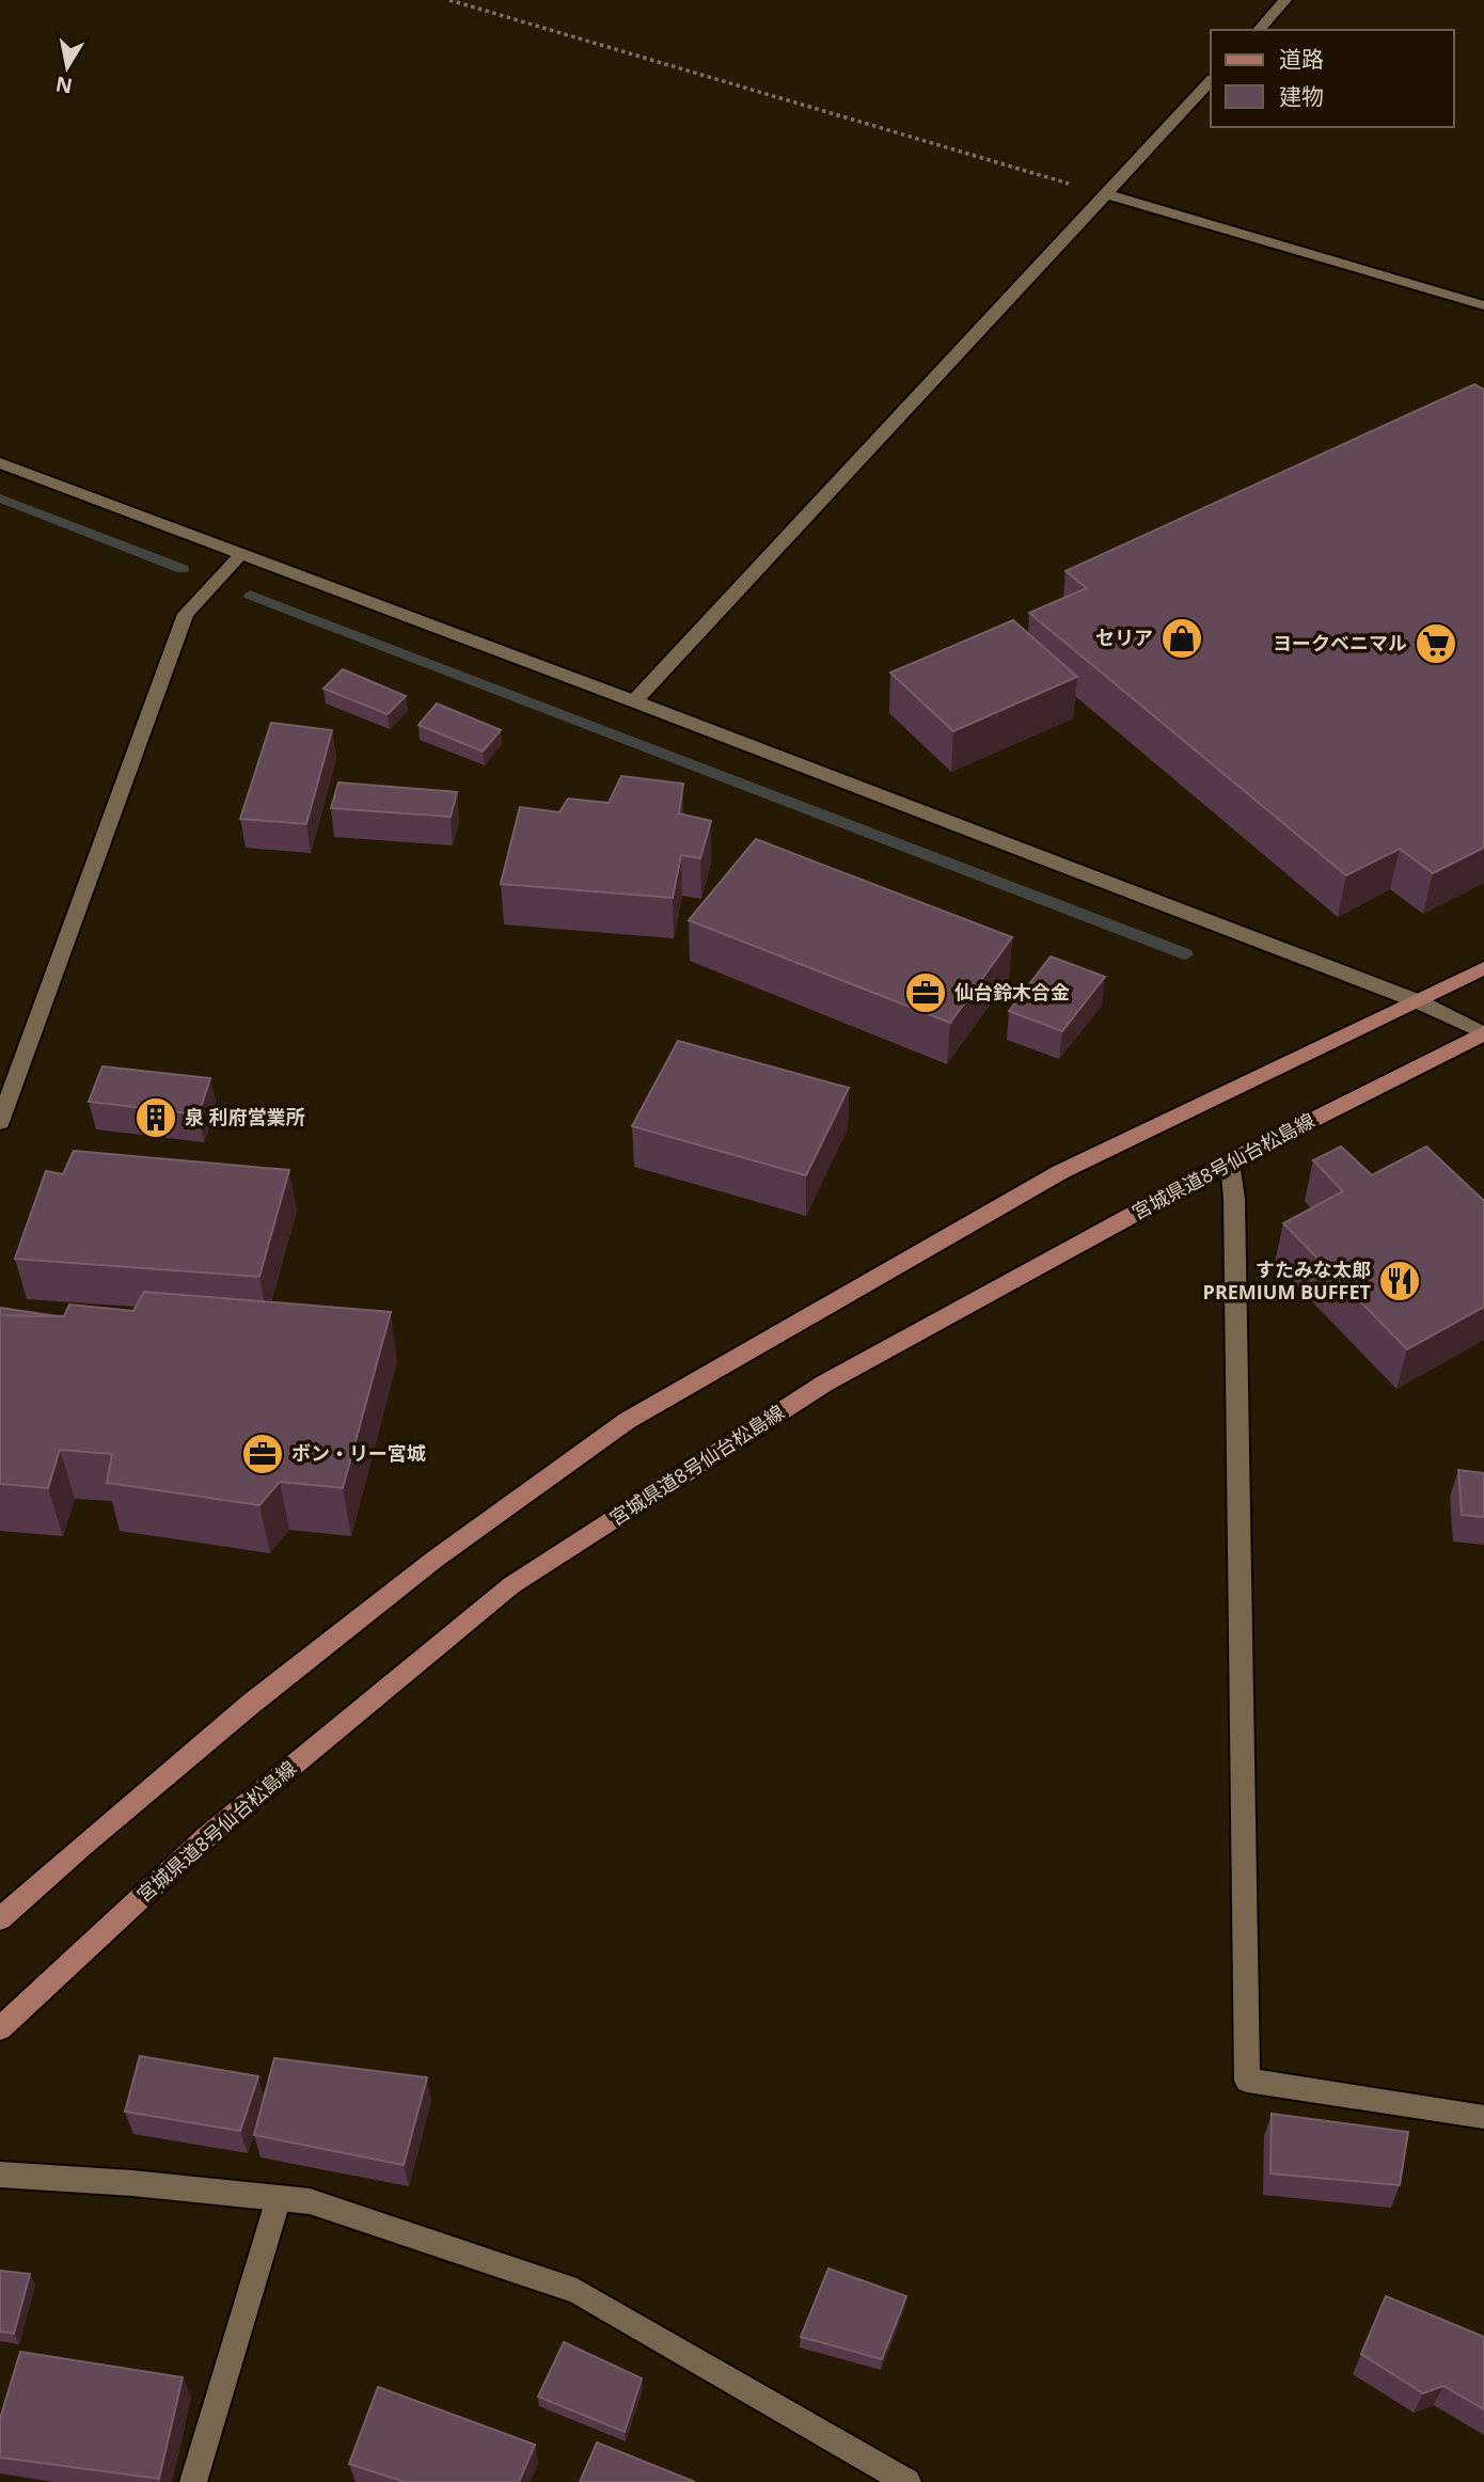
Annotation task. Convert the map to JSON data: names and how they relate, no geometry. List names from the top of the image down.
{
  "streets": {
    "main road": ["宮城県道8号仙台松島線"]
  },
  "places": {
    "shop": ["セリア"],
    "supermarket": ["ヨークベニマル"],
    "office": ["仙台鈴木合金", "ボン・リー宮城"],
    "building": ["泉 利府営業所"],
    "restaurant": ["すたみな太郎 PREMIUM BUFFET"]
  },
  "legend": ["道路", "建物"],
  "north": "bottom"
}
